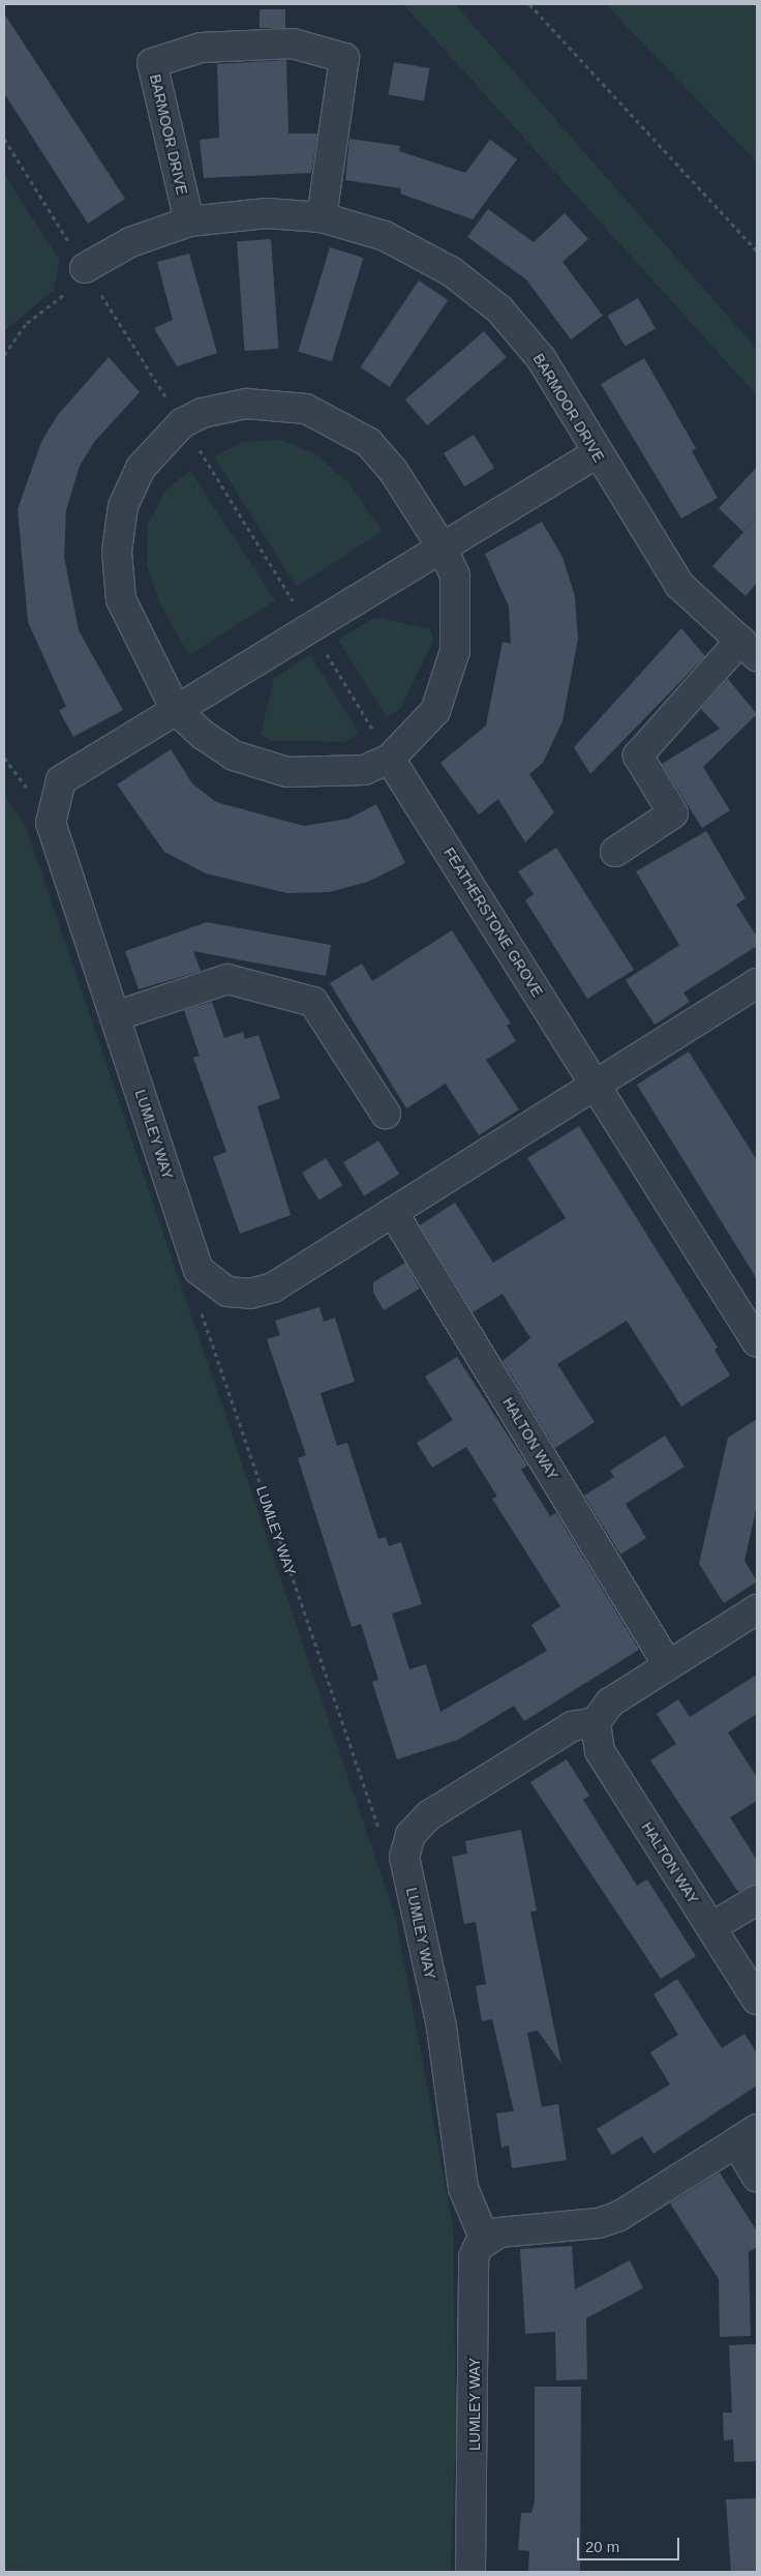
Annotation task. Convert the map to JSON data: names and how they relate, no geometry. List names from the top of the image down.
{
  "streets": {
    "street": [
      "BARMOOR DRIVE",
      "FEATHERSTONE GROVE",
      "LUMLEY WAY",
      "HALTON WAY"
    ]
  },
  "scale_bar": "20 m"
}
